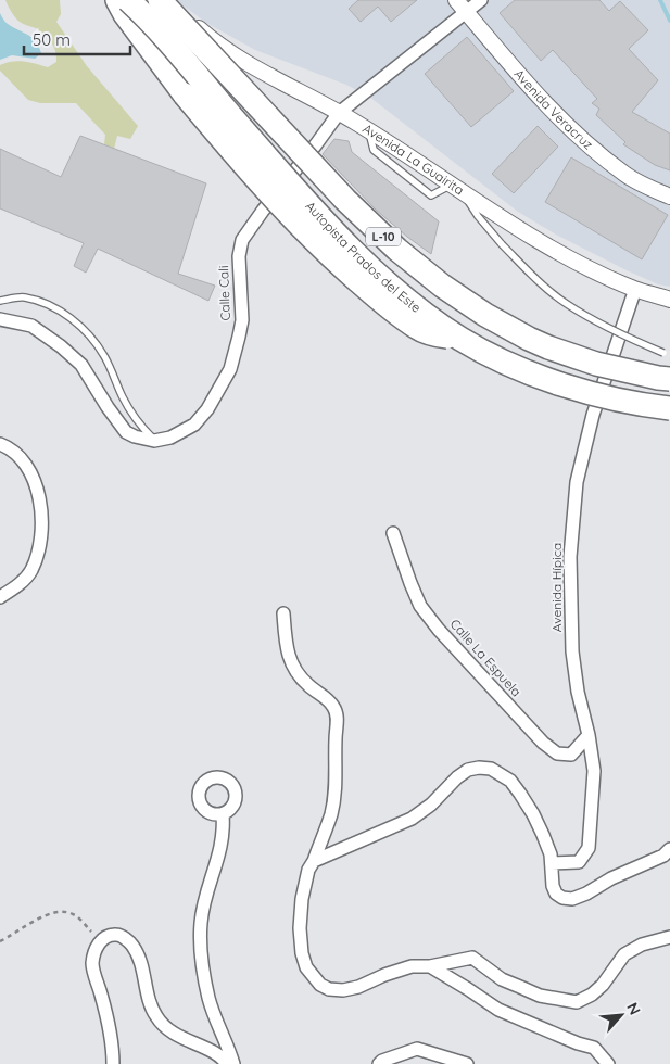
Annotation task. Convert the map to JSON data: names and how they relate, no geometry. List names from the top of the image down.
{
  "streets": {
    "highway": ["L-10", "Autopista Prados del Este"],
    "street": [
      "Avenida Veracruz",
      "Avenida La Guairita",
      "Calle Cali",
      "Avenida Hípica",
      "Calle La Espuela"
    ]
  },
  "crossings": [
    ["Avenida Veracruz", "Calle Cali"],
    ["Avenida La Guairita", "Calle Cali"],
    ["Avenida La Guairita", "Avenida Hípica"],
    ["L-10", "Autopista Prados del Este"],
    ["Avenida Hípica", "Calle La Espuela"]
  ],
  "scale_bar": "50 m",
  "north": "top right"
}
